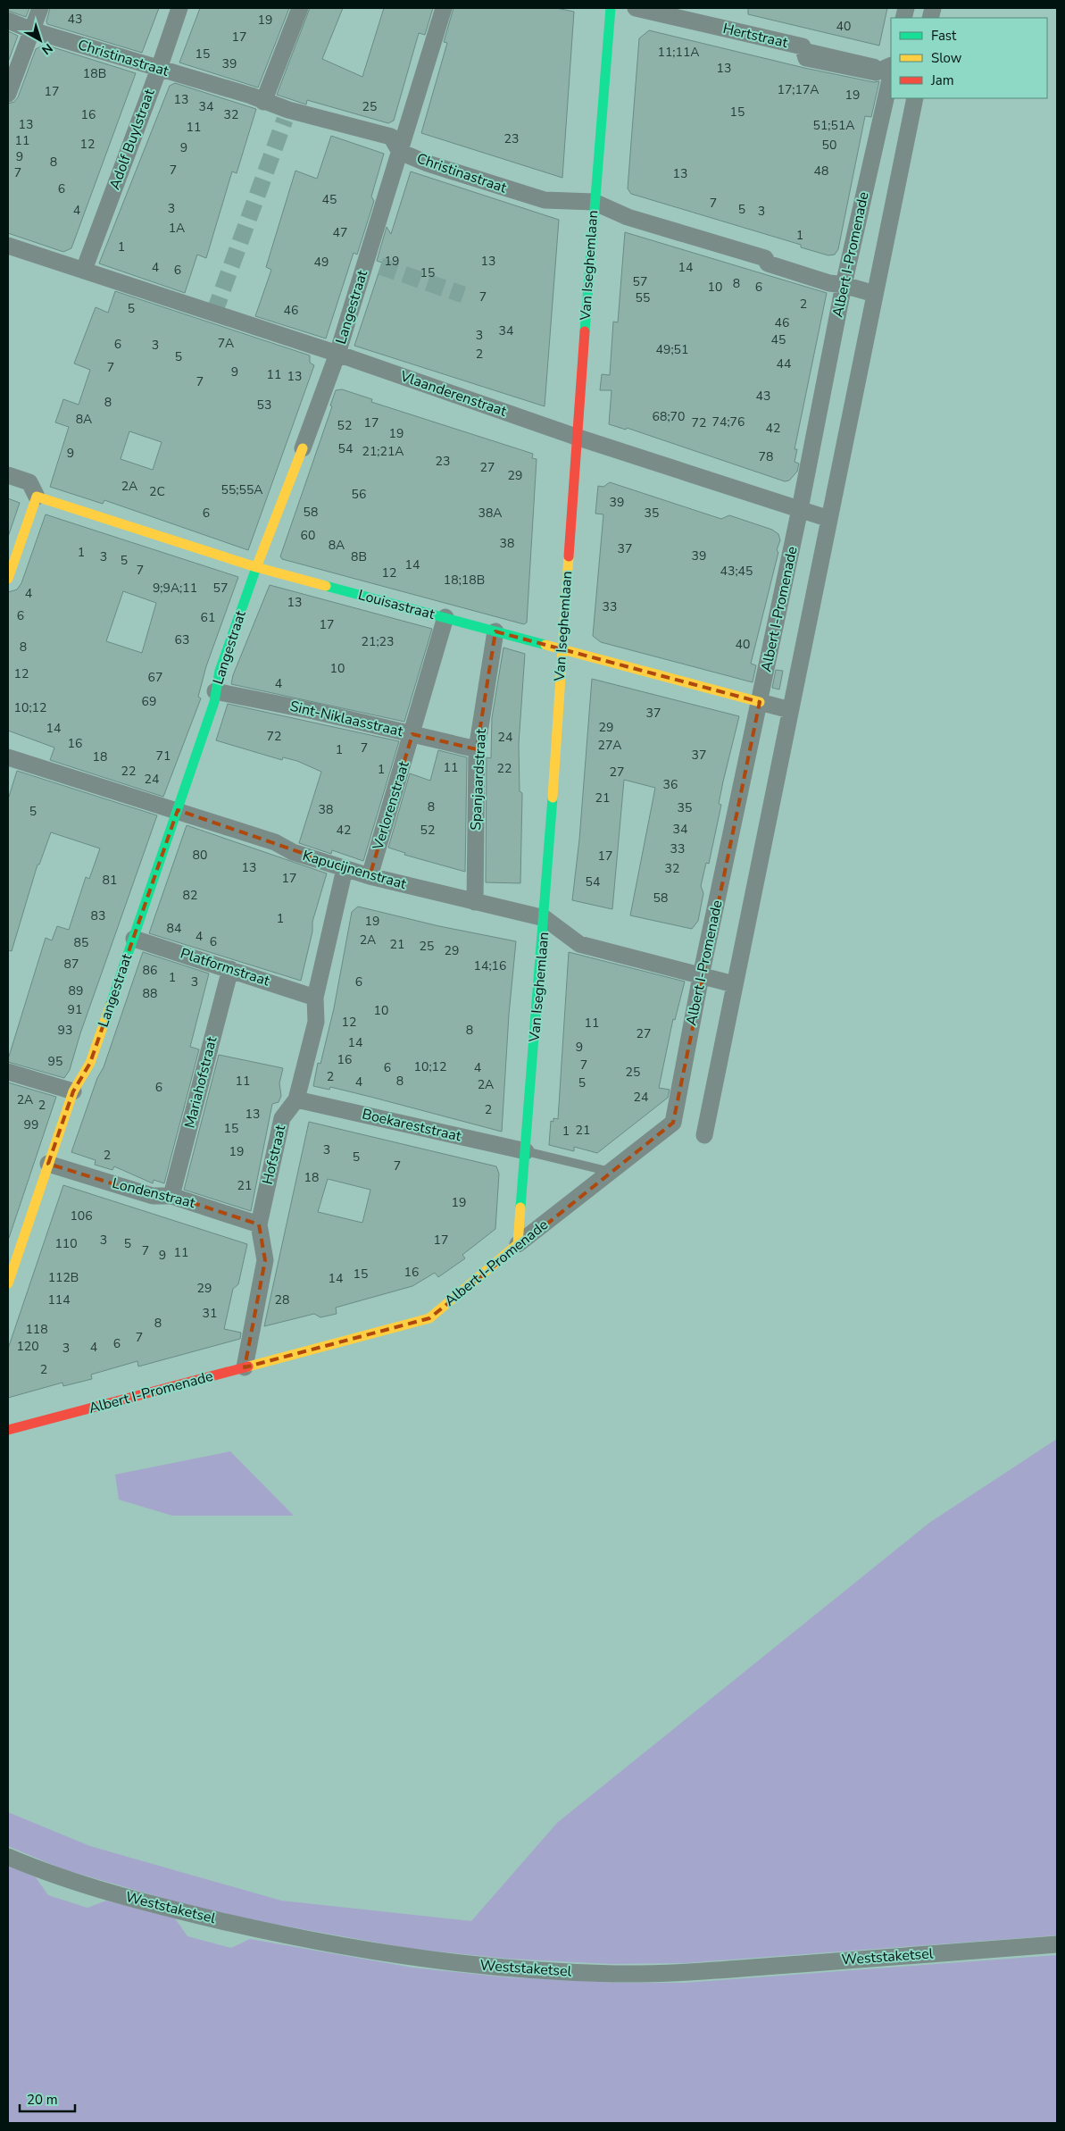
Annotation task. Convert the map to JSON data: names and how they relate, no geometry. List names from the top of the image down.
{
  "streets": {
    "street": [
      "Hertstraat",
      "Christinastraat",
      "Adolf Buylstraat",
      "Albert I-Promenade",
      "Van Iseghemlaan",
      "Langestraat",
      "Vlaanderenstraat",
      "Louisastraat",
      "Sint-Niklaasstraat",
      "Spanjaardstraat",
      "Verlorenstraat",
      "Kapucijnenstraat",
      "Platformstraat",
      "Mariahofstraat",
      "Boekareststraat",
      "Hofstraat",
      "Londenstraat",
      "Weststaketsel"
    ]
  },
  "crossings": [
    ["Christinastraat", "Adolf Buylstraat"],
    ["Christinastraat", "Albert I-Promenade"],
    ["Christinastraat", "Van Iseghemlaan"],
    ["Christinastraat", "Langestraat"],
    ["Adolf Buylstraat", "Vlaanderenstraat"],
    ["Albert I-Promenade", "Van Iseghemlaan"],
    ["Albert I-Promenade", "Vlaanderenstraat"],
    ["Albert I-Promenade", "Louisastraat"],
    ["Albert I-Promenade", "Kapucijnenstraat"],
    ["Albert I-Promenade", "Hofstraat"],
    ["Van Iseghemlaan", "Vlaanderenstraat"],
    ["Van Iseghemlaan", "Louisastraat"],
    ["Van Iseghemlaan", "Kapucijnenstraat"],
    ["Van Iseghemlaan", "Boekareststraat"],
    ["Langestraat", "Vlaanderenstraat"],
    ["Langestraat", "Louisastraat"],
    ["Langestraat", "Sint-Niklaasstraat"],
    ["Langestraat", "Kapucijnenstraat"],
    ["Langestraat", "Platformstraat"],
    ["Langestraat", "Londenstraat"],
    ["Louisastraat", "Spanjaardstraat"],
    ["Louisastraat", "Verlorenstraat"],
    ["Sint-Niklaasstraat", "Spanjaardstraat"],
    ["Sint-Niklaasstraat", "Verlorenstraat"],
    ["Spanjaardstraat", "Kapucijnenstraat"],
    ["Verlorenstraat", "Kapucijnenstraat"],
    ["Kapucijnenstraat", "Hofstraat"],
    ["Platformstraat", "Mariahofstraat"],
    ["Platformstraat", "Hofstraat"],
    ["Mariahofstraat", "Londenstraat"],
    ["Boekareststraat", "Hofstraat"],
    ["Hofstraat", "Londenstraat"]
  ],
  "house_numbers": [
    "43",
    "19",
    "40",
    "17",
    "11;11A",
    "15",
    "39",
    "13",
    "18B",
    "17;17A",
    "17",
    "19",
    "13",
    "34",
    "25",
    "15",
    "16",
    "32",
    "13",
    "51;51A",
    "11",
    "23",
    "11",
    "12",
    "50",
    "9",
    "9",
    "8",
    "7",
    "48",
    "7",
    "13",
    "6",
    "45",
    "7",
    "3",
    "5",
    "4",
    "3",
    "1A",
    "47",
    "1",
    "1",
    "19",
    "13",
    "49",
    "4",
    "14",
    "6",
    "15",
    "57",
    "8",
    "10",
    "6",
    "7",
    "55",
    "2",
    "5",
    "46",
    "46",
    "34",
    "3",
    "45",
    "7A",
    "6",
    "3",
    "49;51",
    "2",
    "5",
    "44",
    "7",
    "9",
    "11",
    "13",
    "7",
    "43",
    "8",
    "53",
    "68;70",
    "8A",
    "74;76",
    "17",
    "72",
    "52",
    "42",
    "19",
    "54",
    "21;21A",
    "9",
    "78",
    "23",
    "27",
    "29",
    "2A",
    "55;55A",
    "2C",
    "56",
    "39",
    "58",
    "6",
    "38A",
    "35",
    "60",
    "38",
    "8A",
    "37",
    "1",
    "39",
    "3",
    "8B",
    "5",
    "14",
    "7",
    "43;45",
    "12",
    "18;18B",
    "9;9A;11",
    "57",
    "4",
    "13",
    "33",
    "6",
    "61",
    "17",
    "63",
    "21;23",
    "40",
    "8",
    "10",
    "12",
    "67",
    "4",
    "69",
    "10;12",
    "37",
    "29",
    "14",
    "72",
    "24",
    "16",
    "27A",
    "7",
    "1",
    "37",
    "71",
    "18",
    "11",
    "22",
    "1",
    "22",
    "27",
    "24",
    "36",
    "21",
    "8",
    "35",
    "38",
    "5",
    "34",
    "42",
    "52",
    "33",
    "80",
    "17",
    "13",
    "32",
    "17",
    "81",
    "54",
    "82",
    "58",
    "83",
    "1",
    "19",
    "84",
    "4",
    "2A",
    "6",
    "85",
    "21",
    "25",
    "29",
    "87",
    "14;16",
    "86",
    "1",
    "3",
    "6",
    "89",
    "88",
    "91",
    "10",
    "12",
    "11",
    "93",
    "8",
    "27",
    "14",
    "9",
    "16",
    "95",
    "7",
    "10;12",
    "6",
    "4",
    "25",
    "2",
    "11",
    "8",
    "4",
    "5",
    "2A",
    "6",
    "24",
    "2A",
    "2",
    "2",
    "13",
    "99",
    "15",
    "21",
    "1",
    "3",
    "19",
    "2",
    "5",
    "7",
    "18",
    "21",
    "19",
    "106",
    "3",
    "17",
    "110",
    "5",
    "7",
    "11",
    "9",
    "16",
    "15",
    "112B",
    "14",
    "29",
    "114",
    "28",
    "31",
    "8",
    "118",
    "7",
    "6",
    "120",
    "4",
    "3",
    "2"
  ],
  "legend": ["Fast", "Slow", "Jam"],
  "scale_bar": "20 m",
  "north": "bottom right"
}
